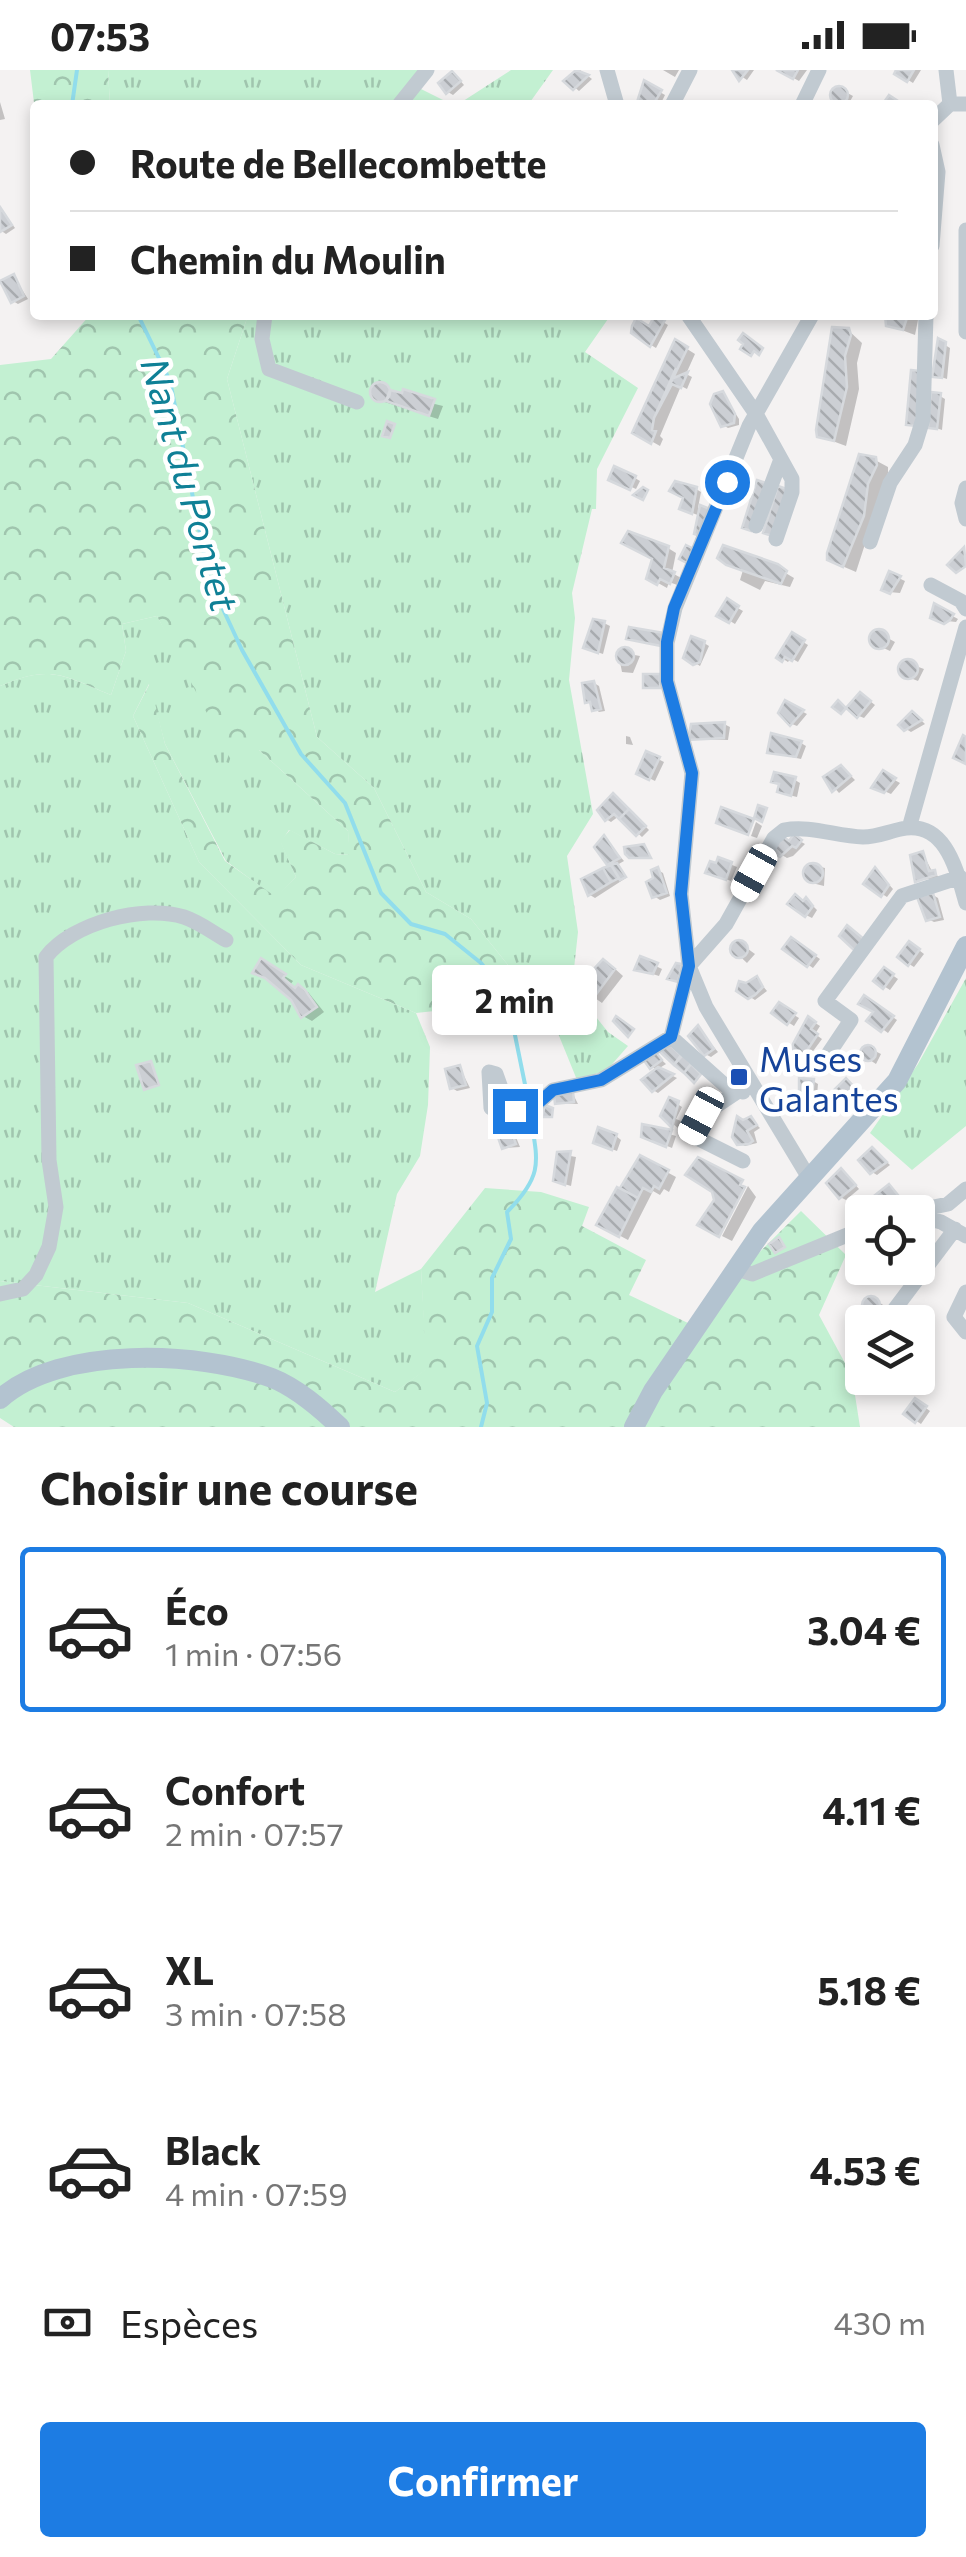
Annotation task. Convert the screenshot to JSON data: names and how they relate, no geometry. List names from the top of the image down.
{
  "water": ["Nant du Pontet"],
  "places": {
    "transit": ["Muses Galantes"]
  },
  "page": {
    "status": "07:53",
    "banner": ["Route de Bellecombette", "Chemin du Moulin"],
    "bubble": "2 min",
    "heading": "Choisir une course",
    "list": [
      {
        "name": "Éco",
        "note": "1 min · 07:56",
        "value": "3.04 €"
      },
      {
        "name": "Confort",
        "note": "2 min · 07:57",
        "value": "4.11 €"
      },
      {
        "name": "XL",
        "note": "3 min · 07:58",
        "value": "5.18 €"
      },
      {
        "name": "Black",
        "note": "4 min · 07:59",
        "value": "4.53 €"
      }
    ],
    "pay": ["Espèces", "430 m"],
    "buttons": "Confirmer"
  }
}
